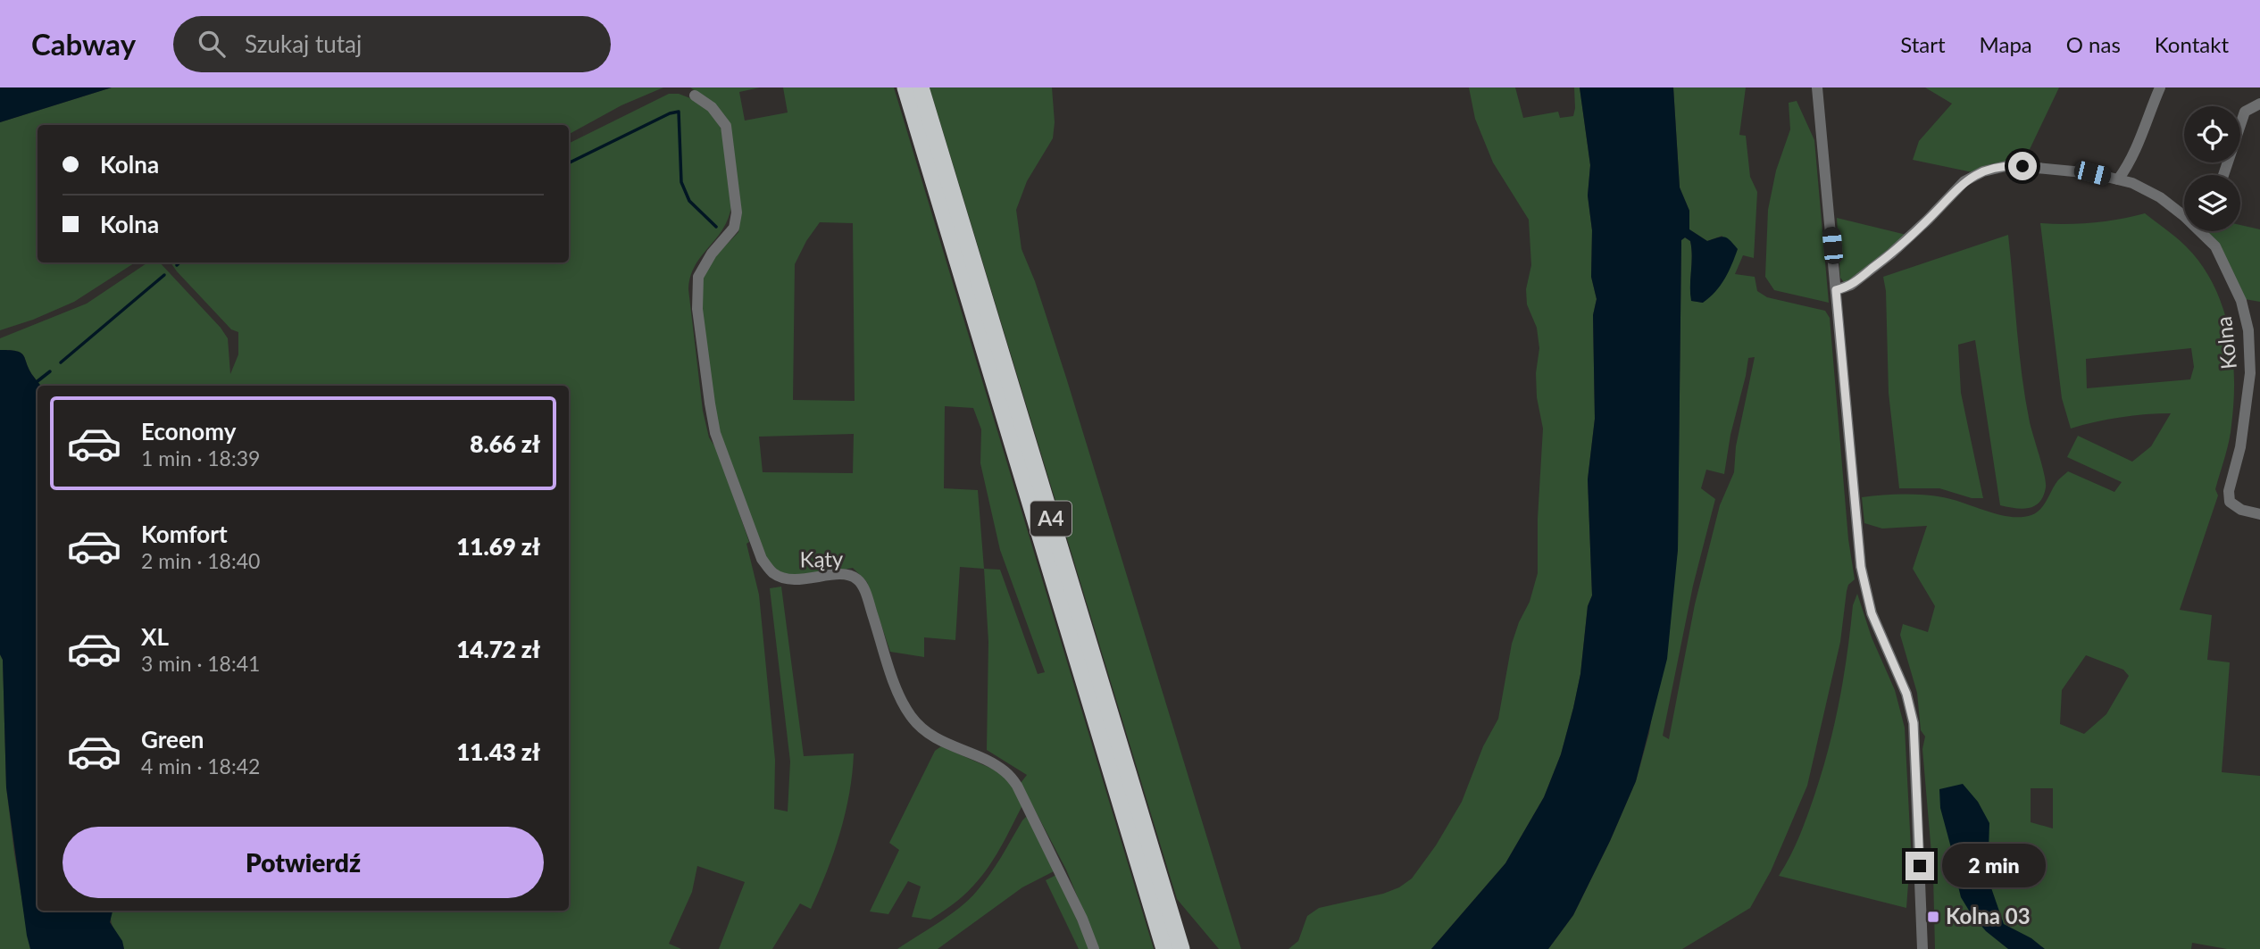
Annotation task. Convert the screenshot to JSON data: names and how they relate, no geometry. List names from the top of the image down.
{
  "streets": {
    "highway": ["A4"],
    "street": ["Kolna", "Kąty"]
  },
  "places": {
    "transit": ["Kolna 03"]
  },
  "page": {
    "header": "Cabway",
    "search": "Szukaj tutaj",
    "nav": [
      "Start",
      "Mapa",
      "O nas",
      "Kontakt"
    ],
    "banner": ["Kolna", "Kolna"],
    "list": [
      {
        "name": "Economy",
        "note": "1 min · 18:39",
        "value": "8.66 zł"
      },
      {
        "name": "Komfort",
        "note": "2 min · 18:40",
        "value": "11.69 zł"
      },
      {
        "name": "XL",
        "note": "3 min · 18:41",
        "value": "14.72 zł"
      },
      {
        "name": "Green",
        "note": "4 min · 18:42",
        "value": "11.43 zł"
      }
    ],
    "buttons": "Potwierdź",
    "bubble": "2 min"
  }
}
